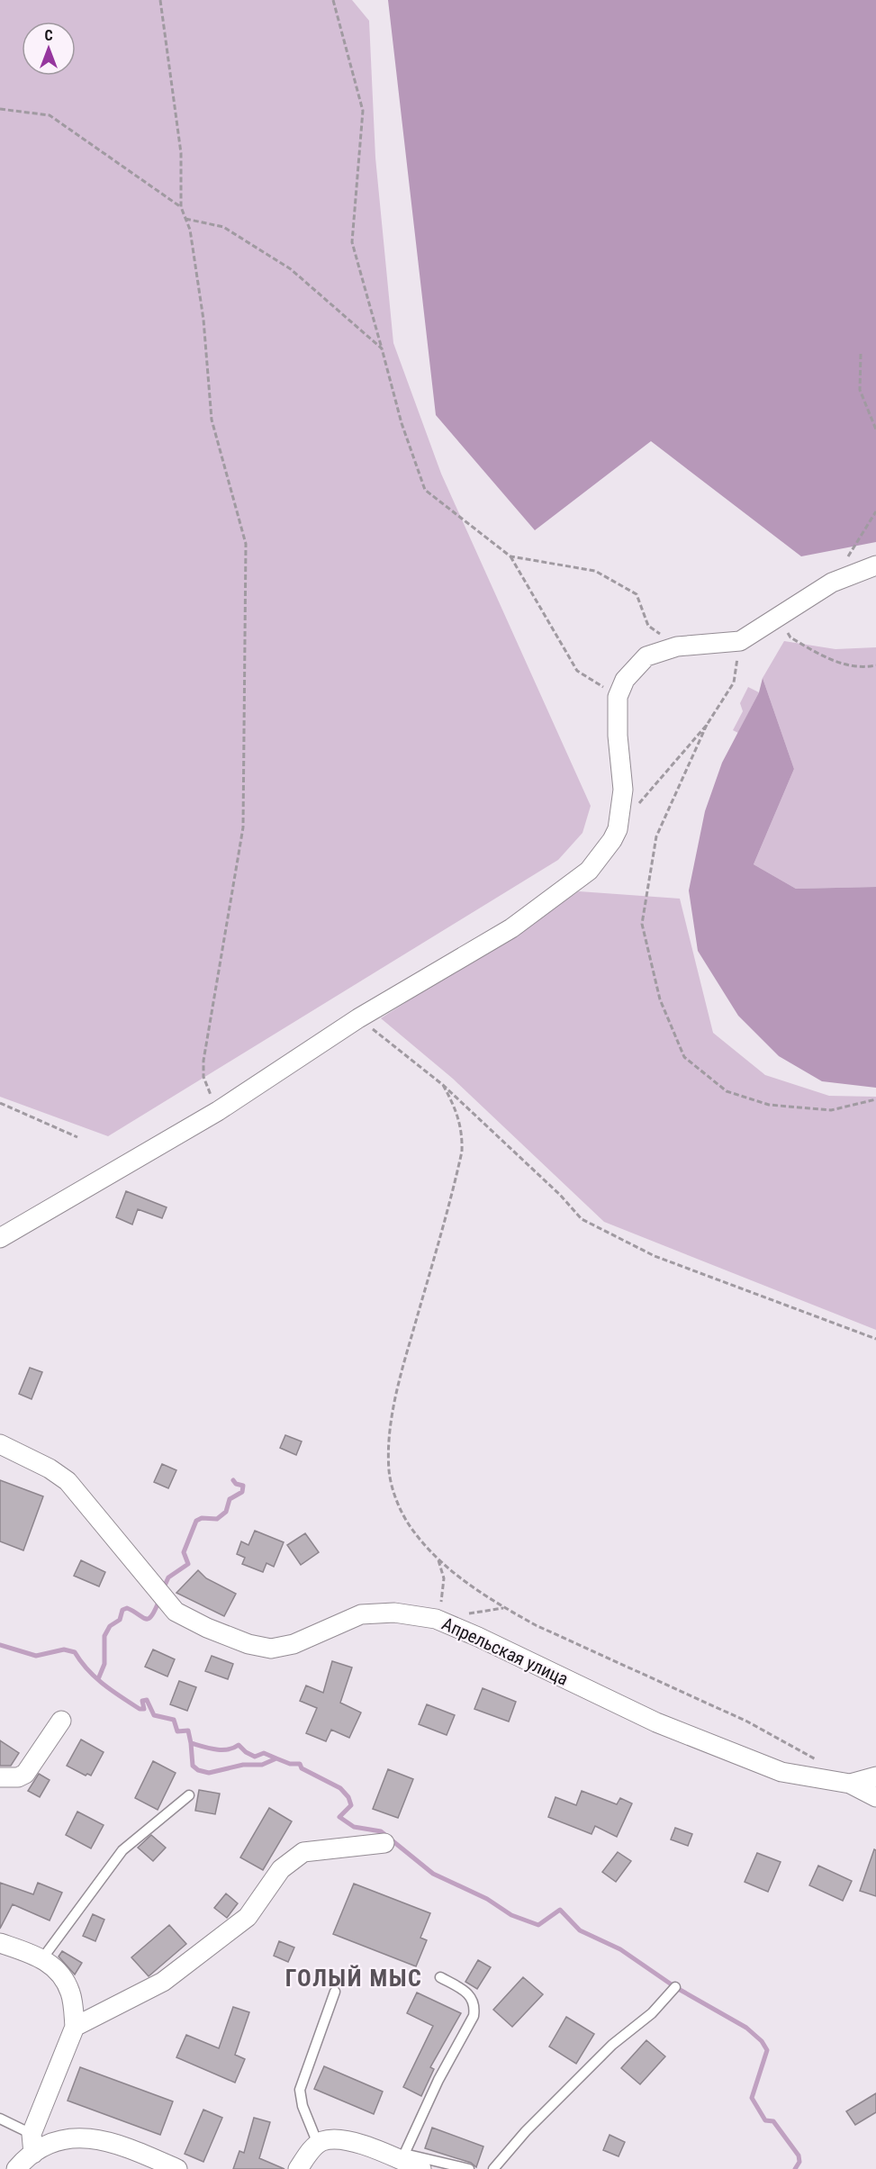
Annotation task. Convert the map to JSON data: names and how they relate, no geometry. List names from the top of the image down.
{
  "streets": {
    "street": ["Апрельская улица"]
  },
  "districts": ["ГОЛЫЙ МЫС"],
  "north": "top"
}
